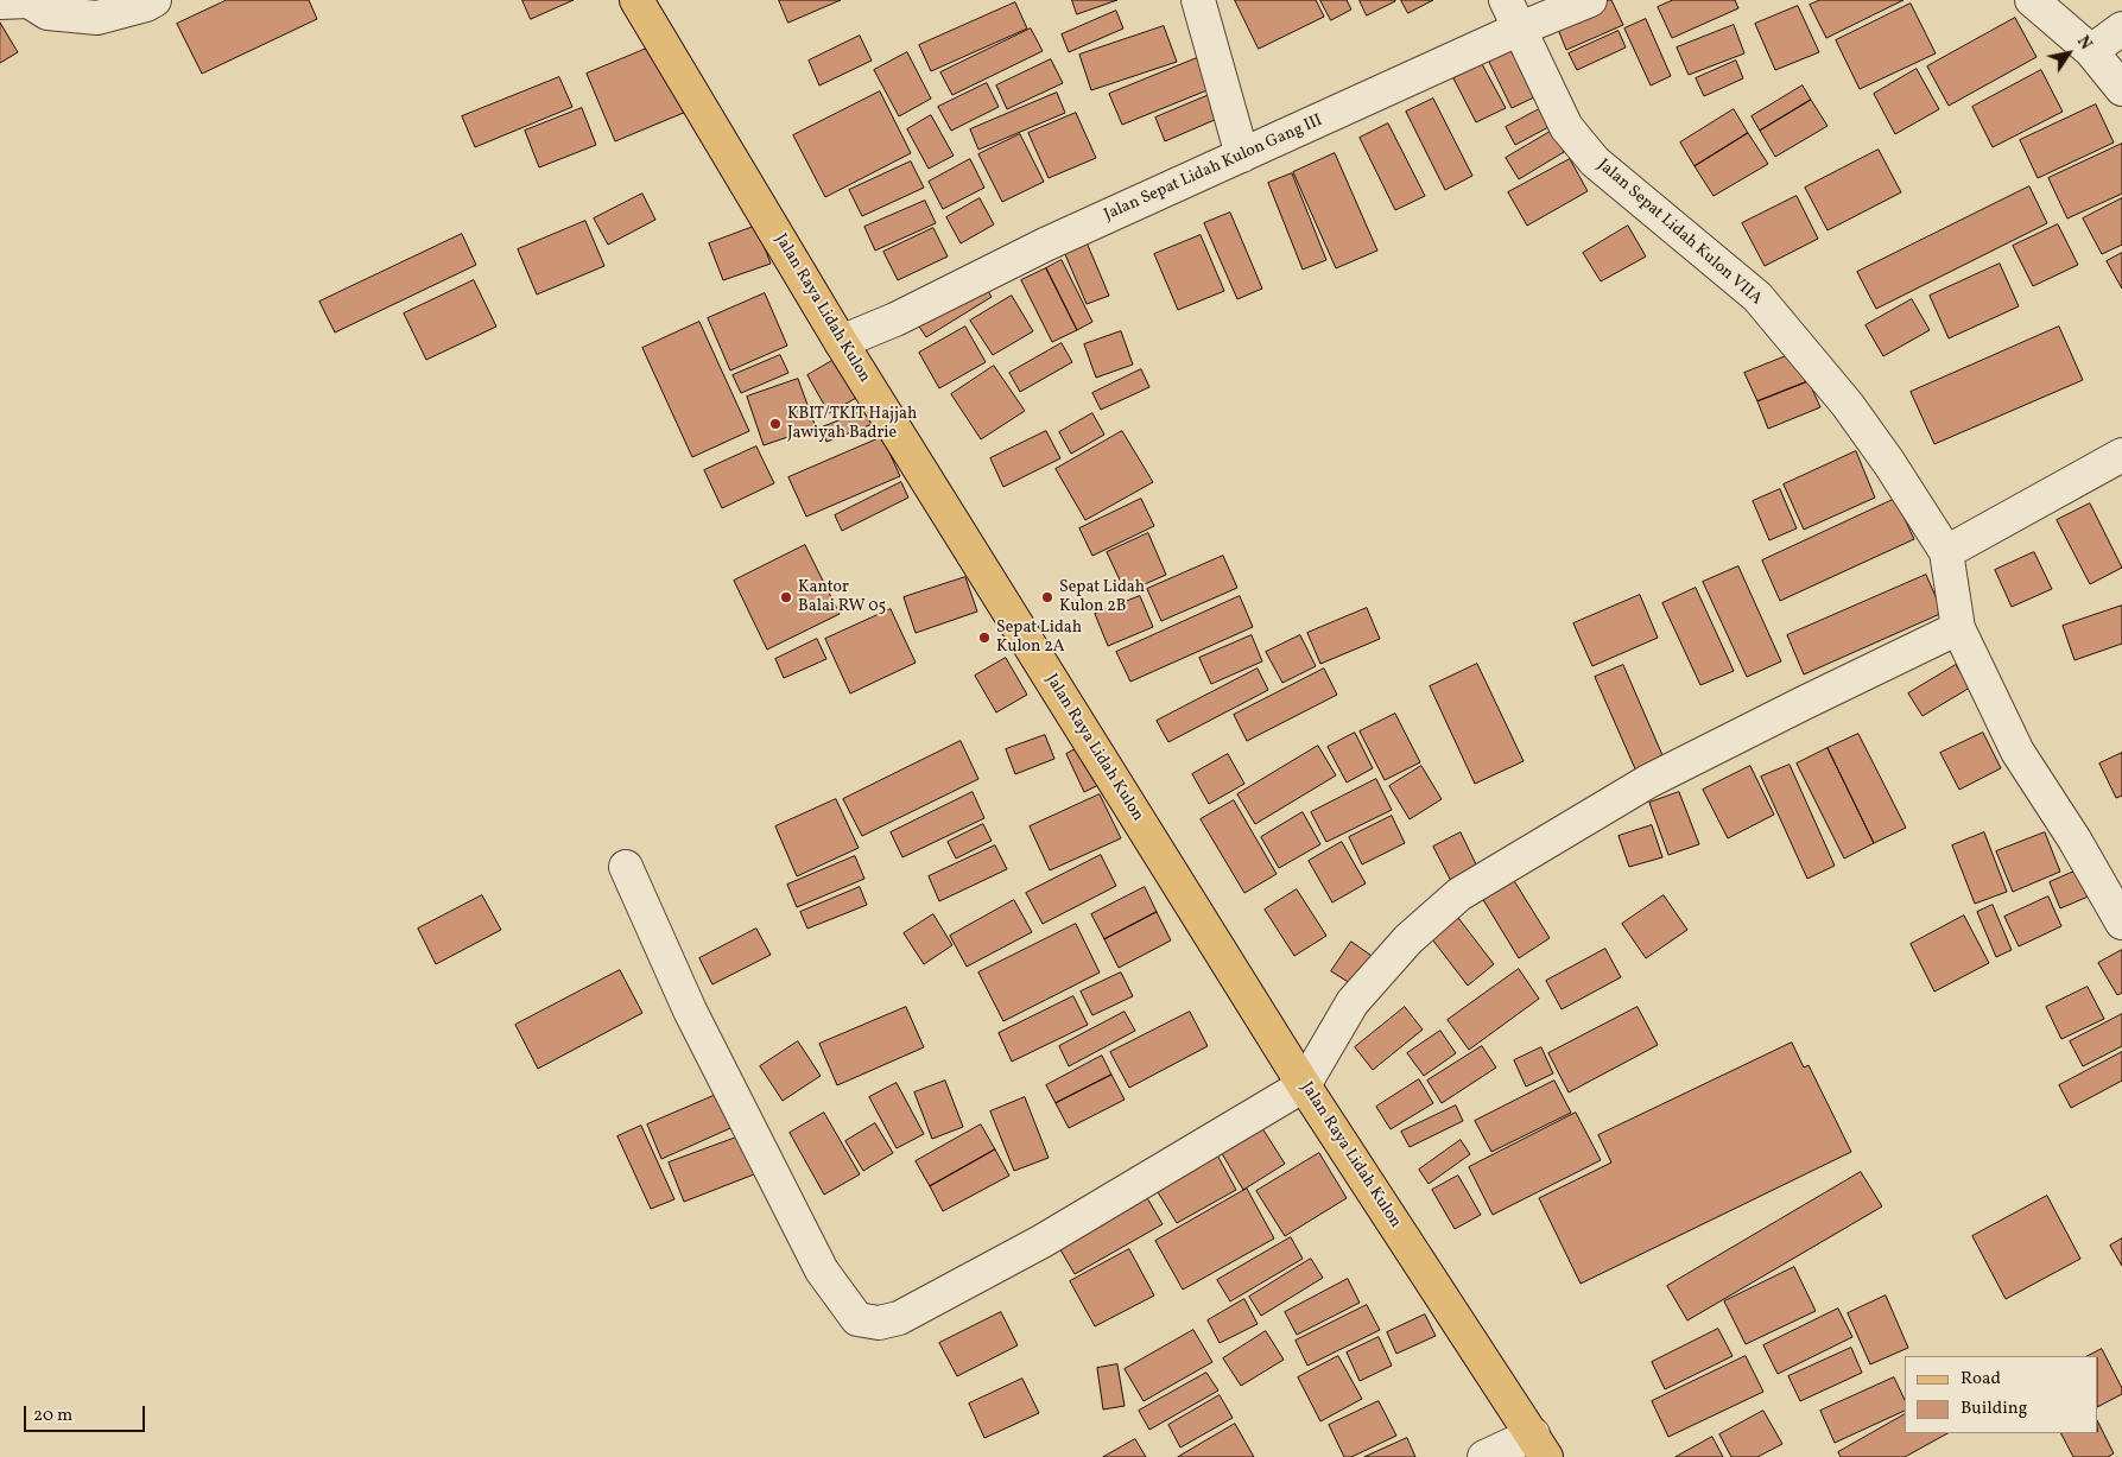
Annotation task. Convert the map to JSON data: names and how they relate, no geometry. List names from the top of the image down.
{
  "streets": {
    "main road": ["Jalan Raya Lidah Kulon"],
    "street": ["Jalan Sepat Lidah Kulon Gang III", "Jalan Sepat Lidah Kulon VIIA"]
  },
  "crossings": [
    ["Jalan Sepat Lidah Kulon Gang III", "Jalan Sepat Lidah Kulon VIIA"],
    ["Jalan Sepat Lidah Kulon Gang III", "Jalan Raya Lidah Kulon"]
  ],
  "places": [
    "KBIT/TKIT Hajjah Jawiyah Badrie",
    "Kantor Balai RW 05",
    "Sepat Lidah Kulon 2B",
    "Sepat Lidah Kulon 2A"
  ],
  "legend": ["Road", "Building"],
  "scale_bar": "20 m",
  "north": "top right"
}
